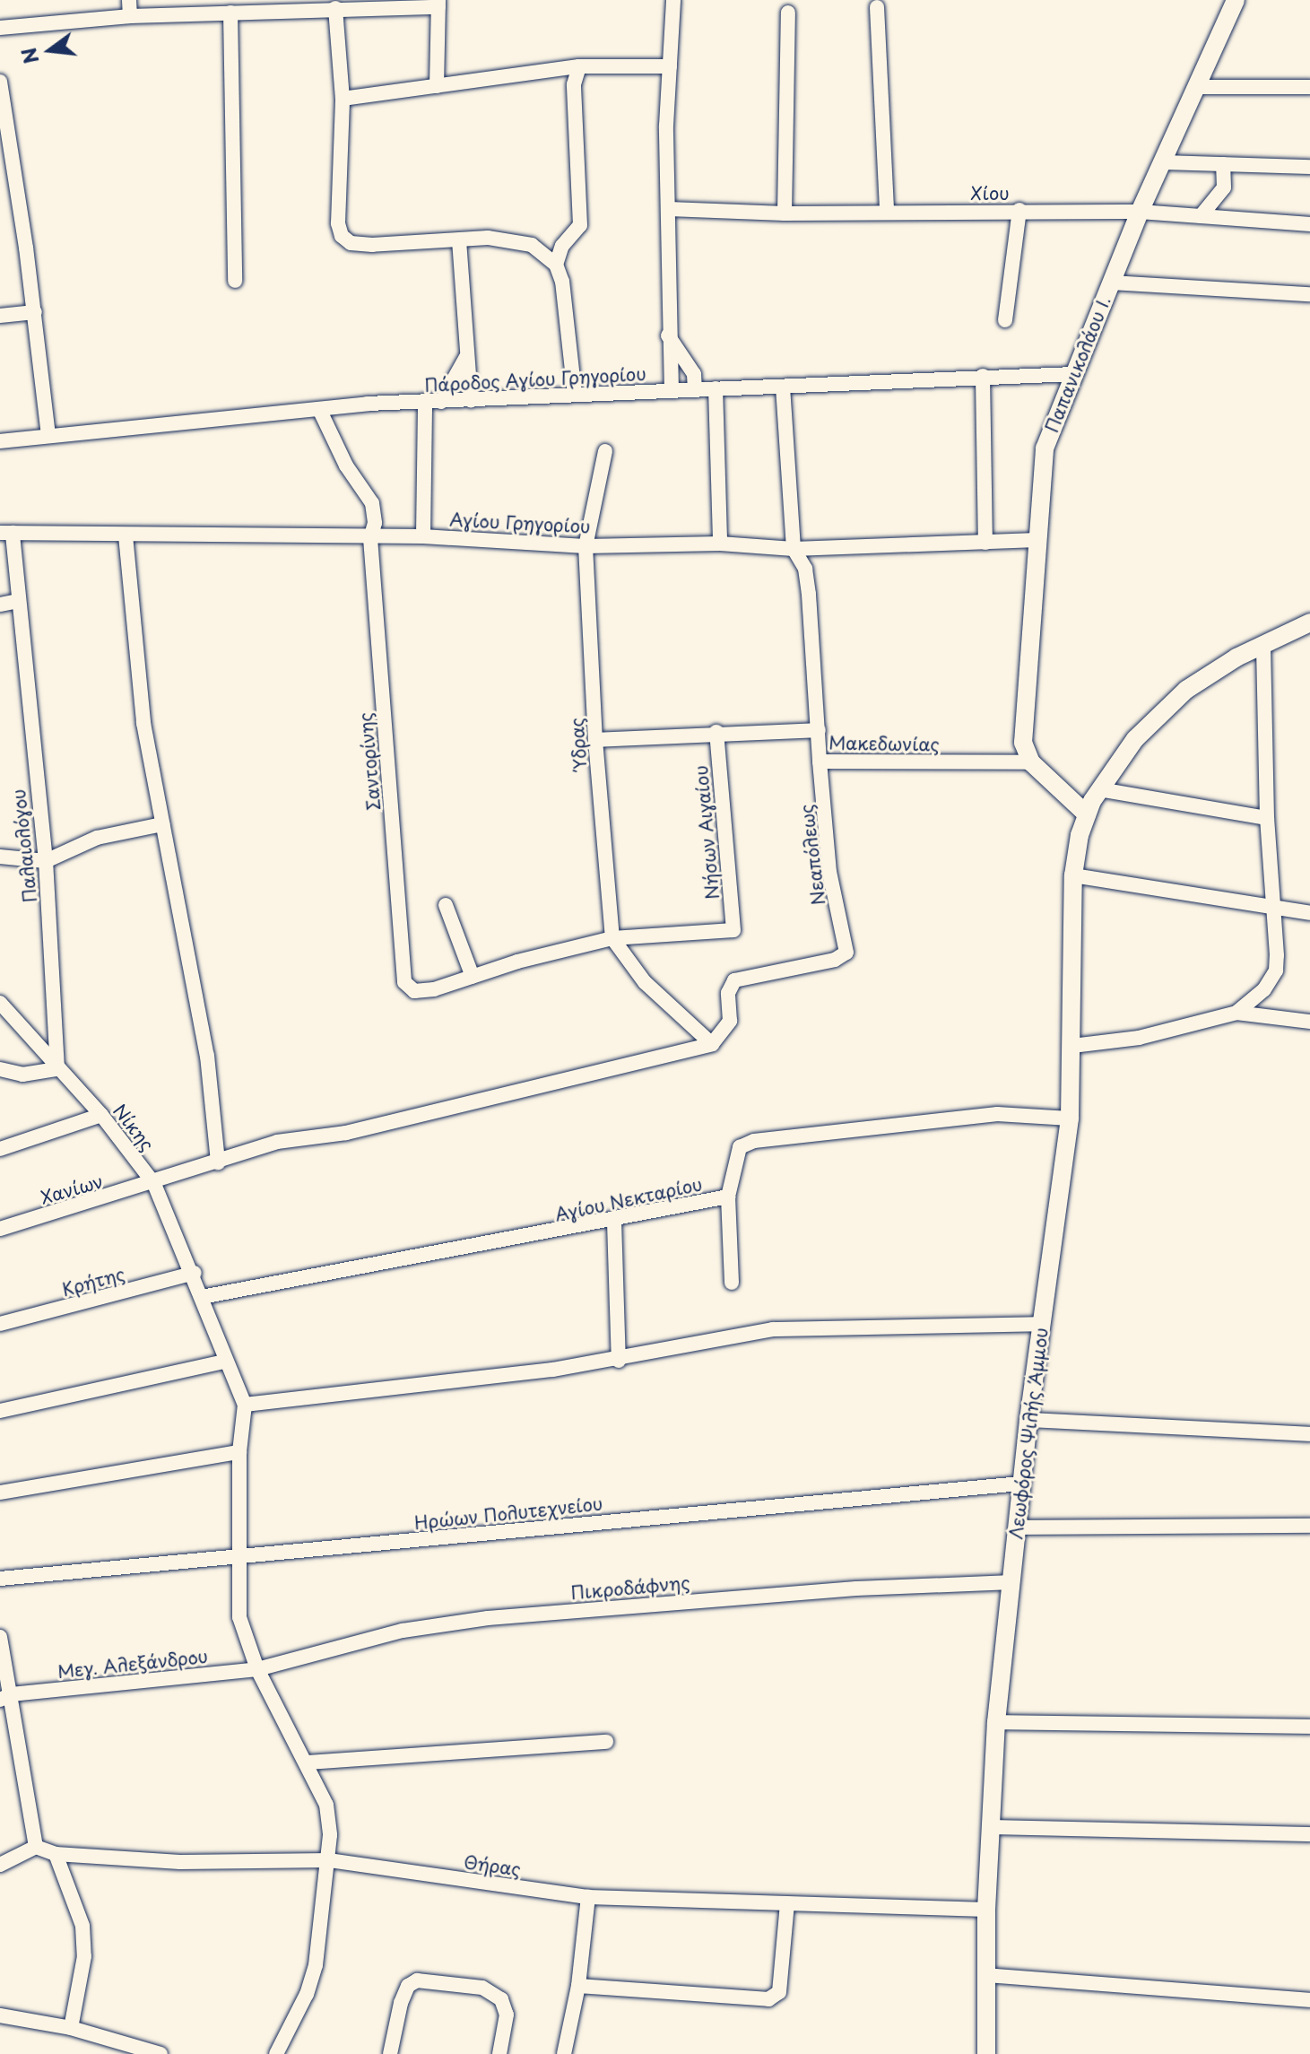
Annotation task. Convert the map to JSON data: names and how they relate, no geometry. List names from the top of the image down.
{
  "streets": {
    "street": [
      "Χίου",
      "Παπανικολάου Ι.",
      "Πάροδος Αγίου Γρηγορίου",
      "Αγίου Γρηγορίου",
      "Ύδρας",
      "Μακεδωνίας",
      "Σαντορίνης",
      "Νήσων Αιγαίου",
      "Παλαιολόγου",
      "Νεαπόλεως",
      "Νίκης",
      "Χανίων",
      "Αγίου Νεκταρίου",
      "Κρήτης",
      "Λεωφόρος Ψιλής Άμμου",
      "Ηρώων Πολυτεχνείου",
      "Πικροδάφνης",
      "Μεγ. Αλεξάνδρου",
      "Θήρας"
    ]
  },
  "crossings": [
    ["Χίου", "Παπανικολάου Ι."],
    ["Παπανικολάου Ι.", "Πάροδος Αγίου Γρηγορίου"],
    ["Παπανικολάου Ι.", "Αγίου Γρηγορίου"],
    ["Παπανικολάου Ι.", "Μακεδωνίας"],
    ["Πάροδος Αγίου Γρηγορίου", "Σαντορίνης"],
    ["Αγίου Γρηγορίου", "Ύδρας"],
    ["Αγίου Γρηγορίου", "Σαντορίνης"],
    ["Αγίου Γρηγορίου", "Παλαιολόγου"],
    ["Ύδρας", "Μακεδωνίας"],
    ["Ύδρας", "Νήσων Αιγαίου"],
    ["Μακεδωνίας", "Νήσων Αιγαίου"],
    ["Μακεδωνίας", "Νεαπόλεως"],
    ["Παλαιολόγου", "Νίκης"],
    ["Νεαπόλεως", "Χανίων"],
    ["Νίκης", "Χανίων"],
    ["Νίκης", "Αγίου Νεκταρίου"],
    ["Νίκης", "Κρήτης"],
    ["Αγίου Νεκταρίου", "Λεωφόρος Ψιλής Άμμου"],
    ["Λεωφόρος Ψιλής Άμμου", "Ηρώων Πολυτεχνείου"],
    ["Λεωφόρος Ψιλής Άμμου", "Πικροδάφνης"],
    ["Λεωφόρος Ψιλής Άμμου", "Θήρας"],
    ["Πικροδάφνης", "Μεγ. Αλεξάνδρου"]
  ],
  "north": "left"
}
